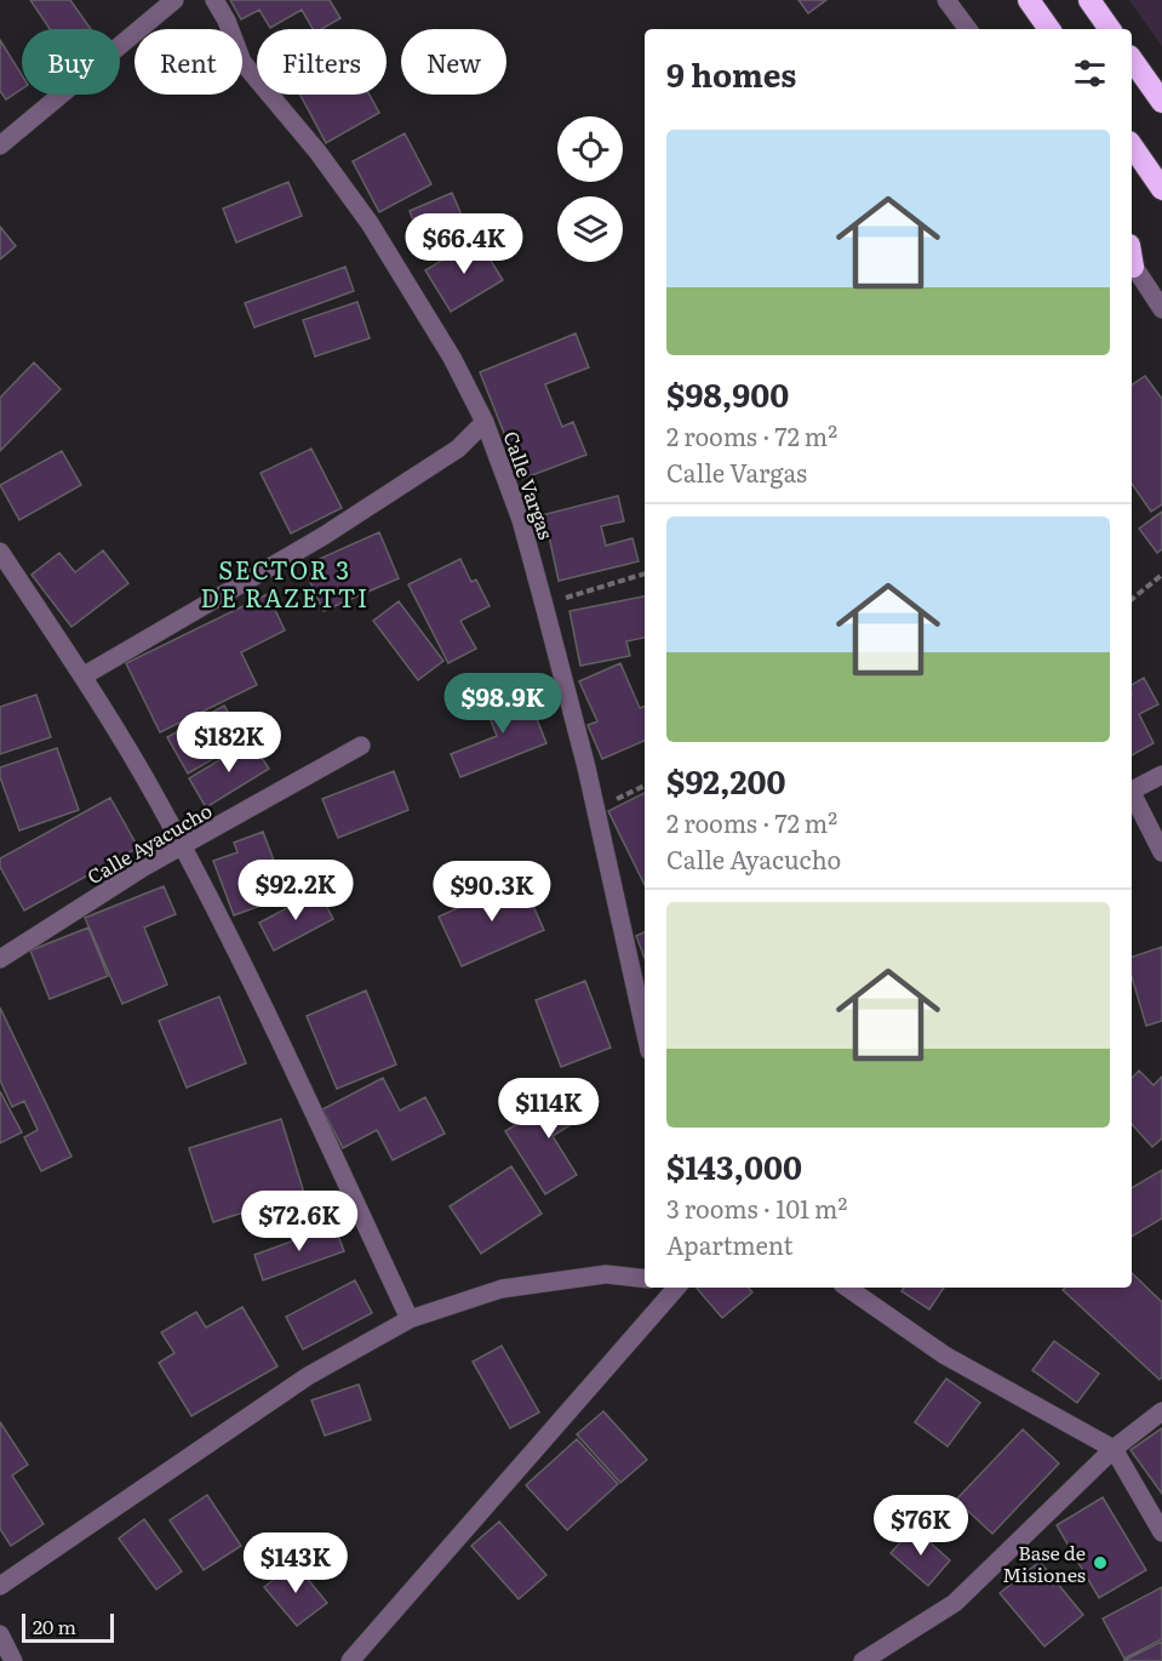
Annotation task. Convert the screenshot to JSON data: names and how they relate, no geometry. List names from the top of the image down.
{
  "streets": {
    "street": ["Calle Vargas", "Calle Ayacucho"]
  },
  "districts": ["SECTOR 3 DE RAZETTI"],
  "places": ["Base de Misiones"],
  "scale_bar": "20 m",
  "page": {
    "chip": [
      "Buy",
      "Rent",
      "Filters",
      "New"
    ],
    "heading": "9 homes",
    "list": [
      {
        "name": "$98,900",
        "note": "2 rooms · 72 m² · Calle Vargas"
      },
      {
        "name": "$92,200",
        "note": "2 rooms · 72 m² · Calle Ayacucho"
      },
      {
        "name": "$143,000",
        "note": "3 rooms · 101 m² · Apartment"
      }
    ],
    "price": [
      "$66.4K",
      "$98.9K",
      "$182K",
      "$92.2K",
      "$90.3K",
      "$114K",
      "$72.6K",
      "$76K",
      "$143K"
    ],
    "scale": "20 m"
  }
}
